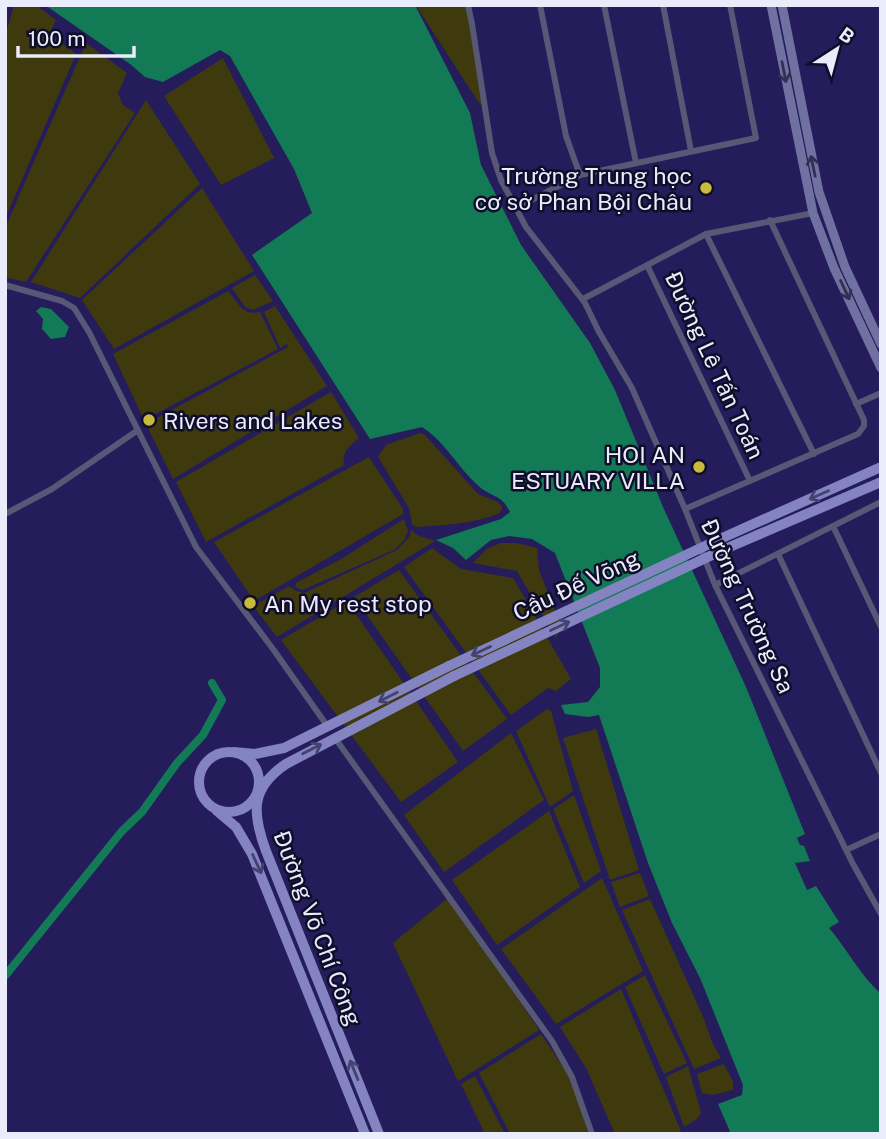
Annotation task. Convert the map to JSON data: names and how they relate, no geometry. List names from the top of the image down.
{
  "streets": {
    "main road": ["Cầu Đế Võng", "Đường Võ Chí Công"],
    "street": ["Đường Lê Tấn Toán", "Đường Trường Sa"]
  },
  "places": [
    "Trường Trung học cơ sở Phan Bội Châu",
    "Rivers and Lakes",
    "HOI AN ESTUARY VILLA",
    "An My rest stop"
  ],
  "scale_bar": "100 m",
  "north": "top right"
}
